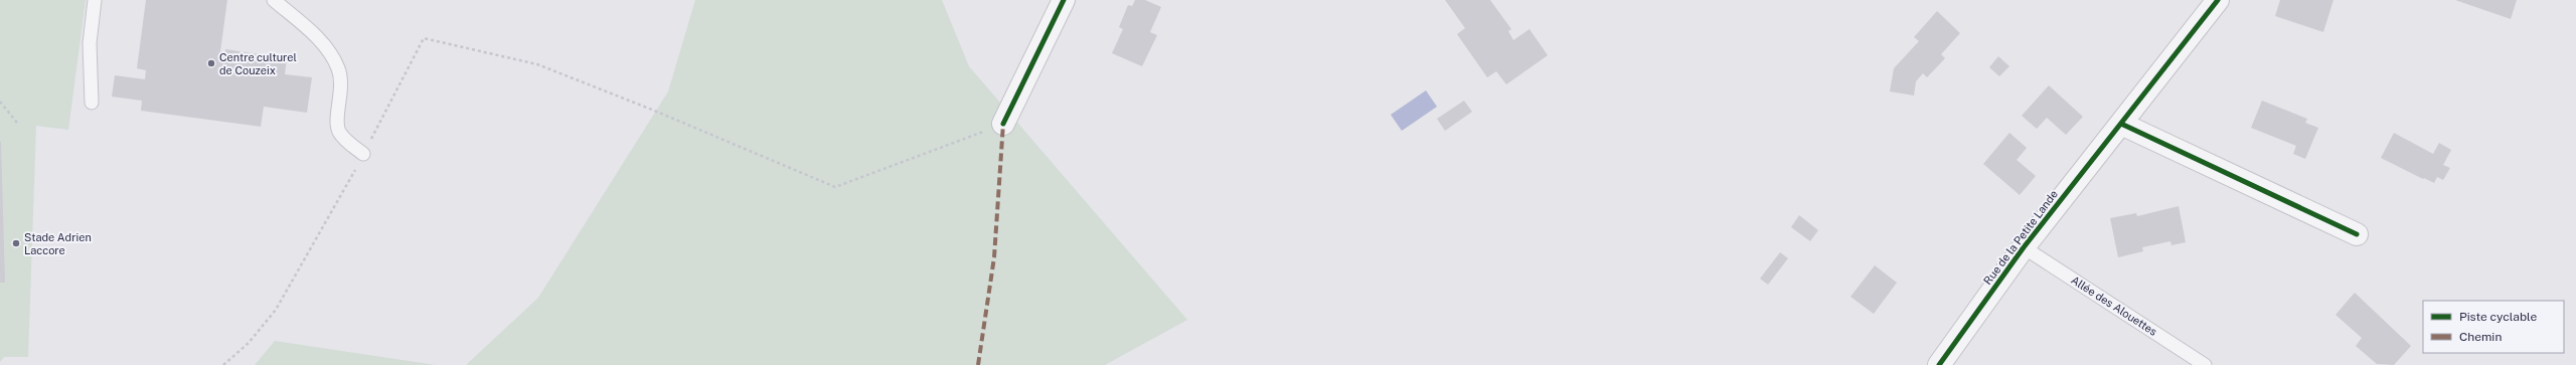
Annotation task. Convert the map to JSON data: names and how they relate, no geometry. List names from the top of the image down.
{
  "streets": {
    "street": ["Rue de la Petite Lande"],
    "lane": ["Allée des Alouettes"]
  },
  "crossings": [
    ["Rue de la Petite Lande", "Allée des Alouettes"]
  ],
  "places": ["Centre culturel de Couzeix", "Stade Adrien Laccore"],
  "legend": ["Piste cyclable", "Chemin"]
}
